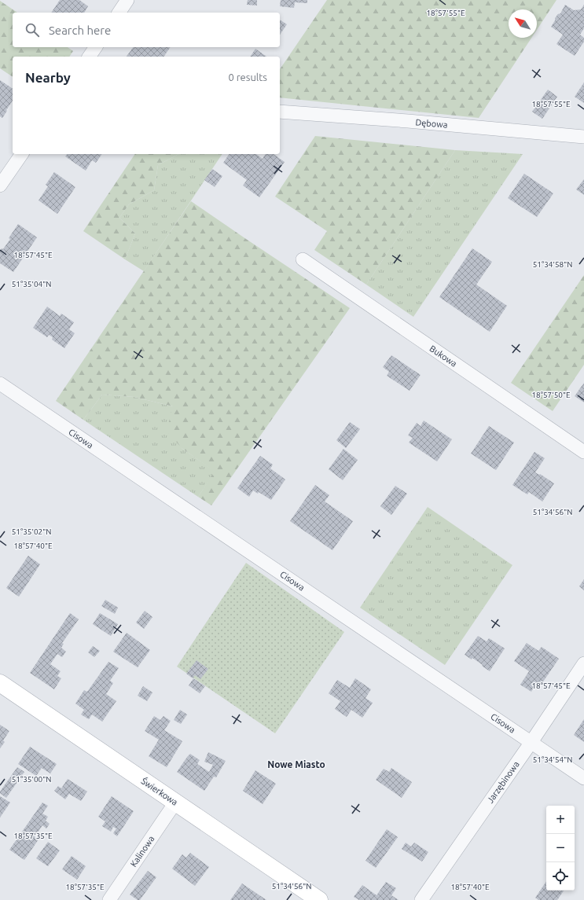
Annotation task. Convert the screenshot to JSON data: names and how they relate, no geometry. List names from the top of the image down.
{
  "streets": {
    "street": [
      "Dębowa",
      "Bukowa",
      "Cisowa",
      "Jarzębinowa",
      "Świerkowa",
      "Kalinowa"
    ]
  },
  "crossings": [
    ["Cisowa", "Jarzębinowa"],
    ["Świerkowa", "Kalinowa"]
  ],
  "districts": ["Nowe Miasto"],
  "north": "top left",
  "page": {
    "search": "Search here",
    "heading": ["Nearby", "0 results"],
    "map_buttons": ["+", "−"]
  },
  "coordinates": [
    "18°57'55\"E",
    "18°57'45\"E",
    "51°34'58\"N",
    "51°35'04\"N",
    "18°57'50\"E",
    "51°34'56\"N",
    "51°35'02\"N",
    "18°57'40\"E",
    "51°34'54\"N",
    "51°35'00\"N",
    "18°57'35\"E"
  ]
}
